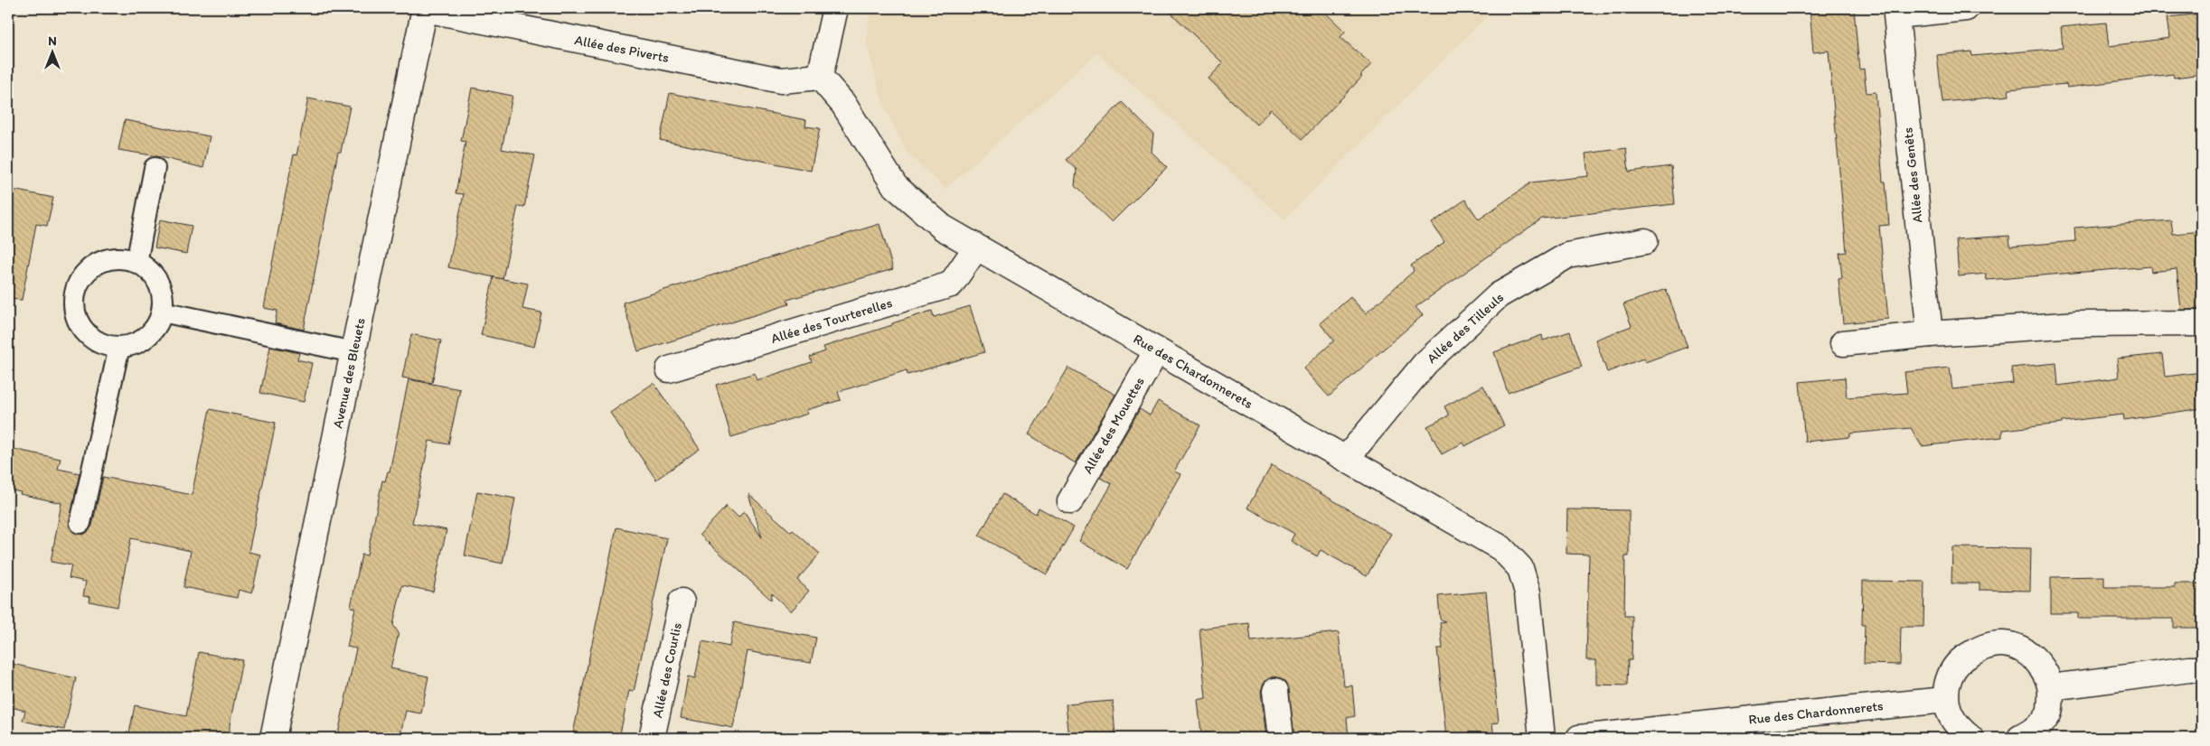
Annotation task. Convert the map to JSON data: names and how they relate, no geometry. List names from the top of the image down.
{
  "streets": {
    "street": [
      "Allée des Piverts",
      "Allée des Genêts",
      "Allée des Tourterelles",
      "Allée des Tilleuls",
      "Rue des Chardonnerets",
      "Avenue des Bleuets",
      "Allée des Mouettes",
      "Allée des Courlis"
    ]
  },
  "crossings": [
    ["Allée des Piverts", "Rue des Chardonnerets"],
    ["Allée des Piverts", "Avenue des Bleuets"],
    ["Allée des Tourterelles", "Rue des Chardonnerets"],
    ["Allée des Tilleuls", "Rue des Chardonnerets"],
    ["Rue des Chardonnerets", "Allée des Mouettes"]
  ],
  "north": "top"
}
